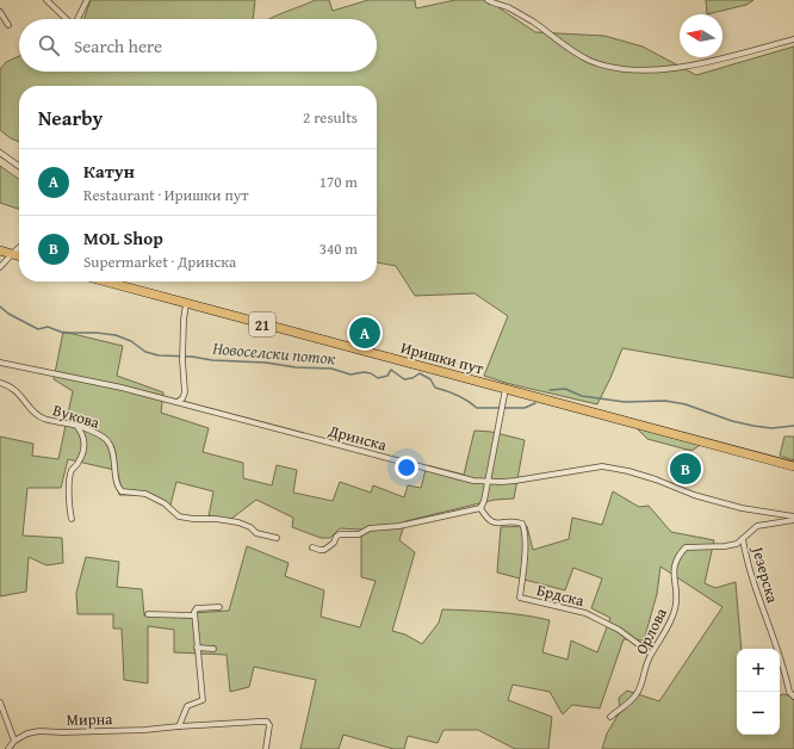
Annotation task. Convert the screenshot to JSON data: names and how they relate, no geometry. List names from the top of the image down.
{
  "streets": {
    "main road": ["21", "Иришки пут"],
    "street": [
      "Вукова",
      "Дринска",
      "Језерска",
      "Брдска",
      "Орлова",
      "Мирна"
    ]
  },
  "crossings": [
    ["Дринска", "Орлова"],
    ["Језерска", "Орлова"],
    ["Брдска", "Орлова"]
  ],
  "water": ["Новоселски поток"],
  "north": "left",
  "page": {
    "search": "Search here",
    "heading": ["Nearby", "2 results"],
    "list": [
      {
        "mark": "A",
        "name": "Катун",
        "note": "Restaurant · Иришки пут",
        "value": "170 m"
      },
      {
        "mark": "B",
        "name": "MOL Shop",
        "note": "Supermarket · Дринска",
        "value": "340 m"
      }
    ],
    "pins": ["A", "B"],
    "map_buttons": ["+", "−"]
  }
}
